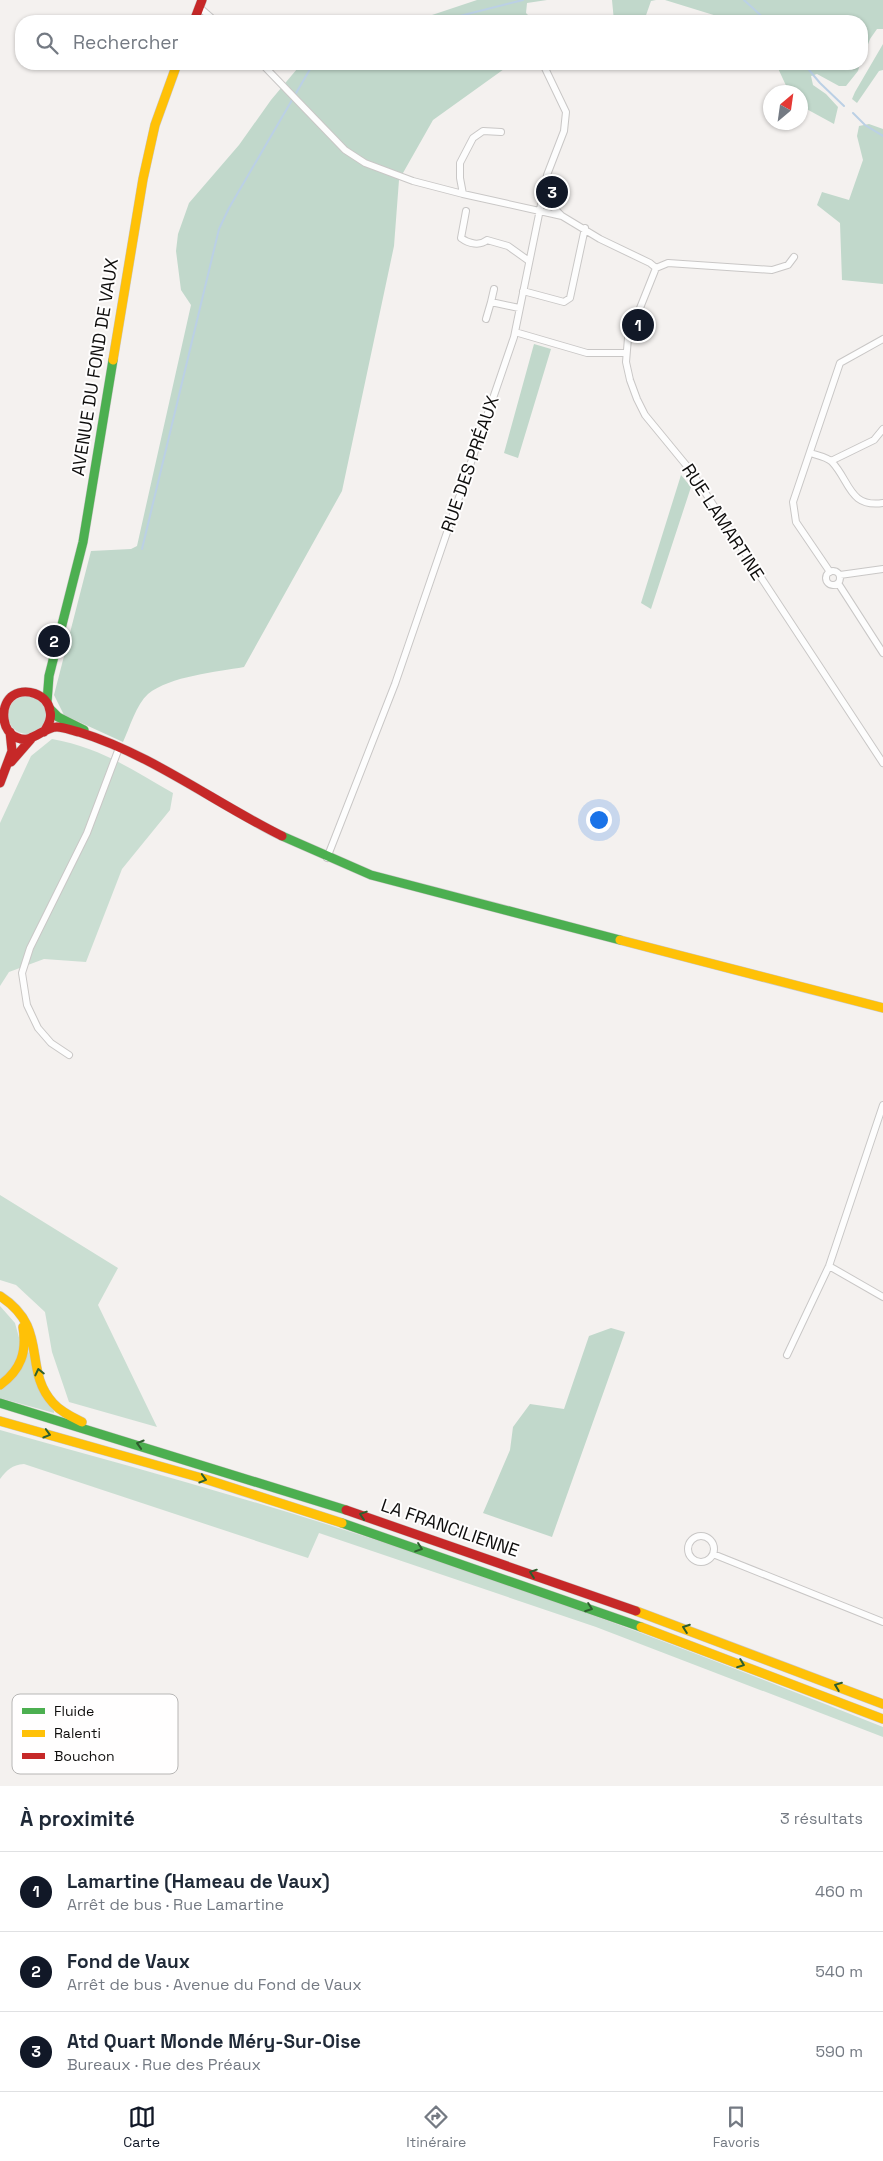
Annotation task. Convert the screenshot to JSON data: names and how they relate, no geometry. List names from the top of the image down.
{
  "streets": {
    "main road": ["AVENUE DU FOND DE VAUX", "LA FRANCILIENNE"],
    "street": ["RUE DES PRÉAUX", "RUE LAMARTINE"]
  },
  "legend": ["Fluide", "Ralenti", "Bouchon"],
  "north": "top right",
  "page": {
    "search": "Rechercher",
    "pins": ["3", "1", "2"],
    "heading": ["À proximité", "3 résultats"],
    "list": [
      {
        "mark": "1",
        "name": "Lamartine (Hameau de Vaux)",
        "note": "Arrêt de bus · Rue Lamartine",
        "value": "460 m"
      },
      {
        "mark": "2",
        "name": "Fond de Vaux",
        "note": "Arrêt de bus · Avenue du Fond de Vaux",
        "value": "540 m"
      },
      {
        "mark": "3",
        "name": "Atd Quart Monde Méry-Sur-Oise",
        "note": "Bureaux · Rue des Préaux",
        "value": "590 m"
      }
    ],
    "nav": ["Carte", "Itinéraire", "Favoris"]
  }
}
